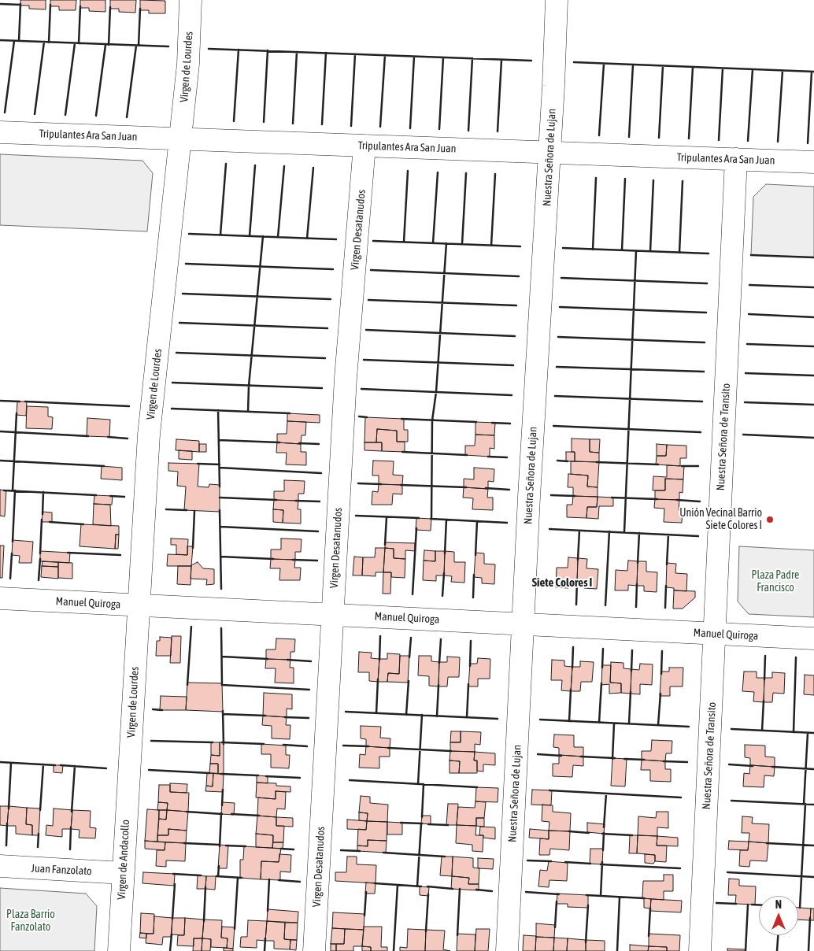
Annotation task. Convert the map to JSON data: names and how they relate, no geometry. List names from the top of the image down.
{
  "streets": {
    "street": [
      "Virgen de Lourdes",
      "Tripulantes Ara San Juan",
      "Nuestra Señora de Lujan",
      "Virgen Desatanudos",
      "Nuestra Señora de Transito",
      "Manuel Quiroga",
      "Virgen de Andacollo",
      "Juan Fanzolato"
    ]
  },
  "crossings": [
    ["Virgen de Lourdes", "Tripulantes Ara San Juan"],
    ["Virgen de Lourdes", "Manuel Quiroga"],
    ["Virgen de Lourdes", "Virgen de Andacollo"],
    ["Tripulantes Ara San Juan", "Nuestra Señora de Lujan"],
    ["Tripulantes Ara San Juan", "Virgen Desatanudos"],
    ["Tripulantes Ara San Juan", "Nuestra Señora de Transito"],
    ["Nuestra Señora de Lujan", "Manuel Quiroga"],
    ["Virgen Desatanudos", "Manuel Quiroga"],
    ["Nuestra Señora de Transito", "Manuel Quiroga"],
    ["Virgen de Andacollo", "Juan Fanzolato"]
  ],
  "districts": ["Siete Colores I"],
  "parks": ["Plaza Padre Francisco", "Plaza Barrio Fanzolato"],
  "places": ["Unión Vecinal Barrio Siete Colores I"],
  "north": "top"
}
